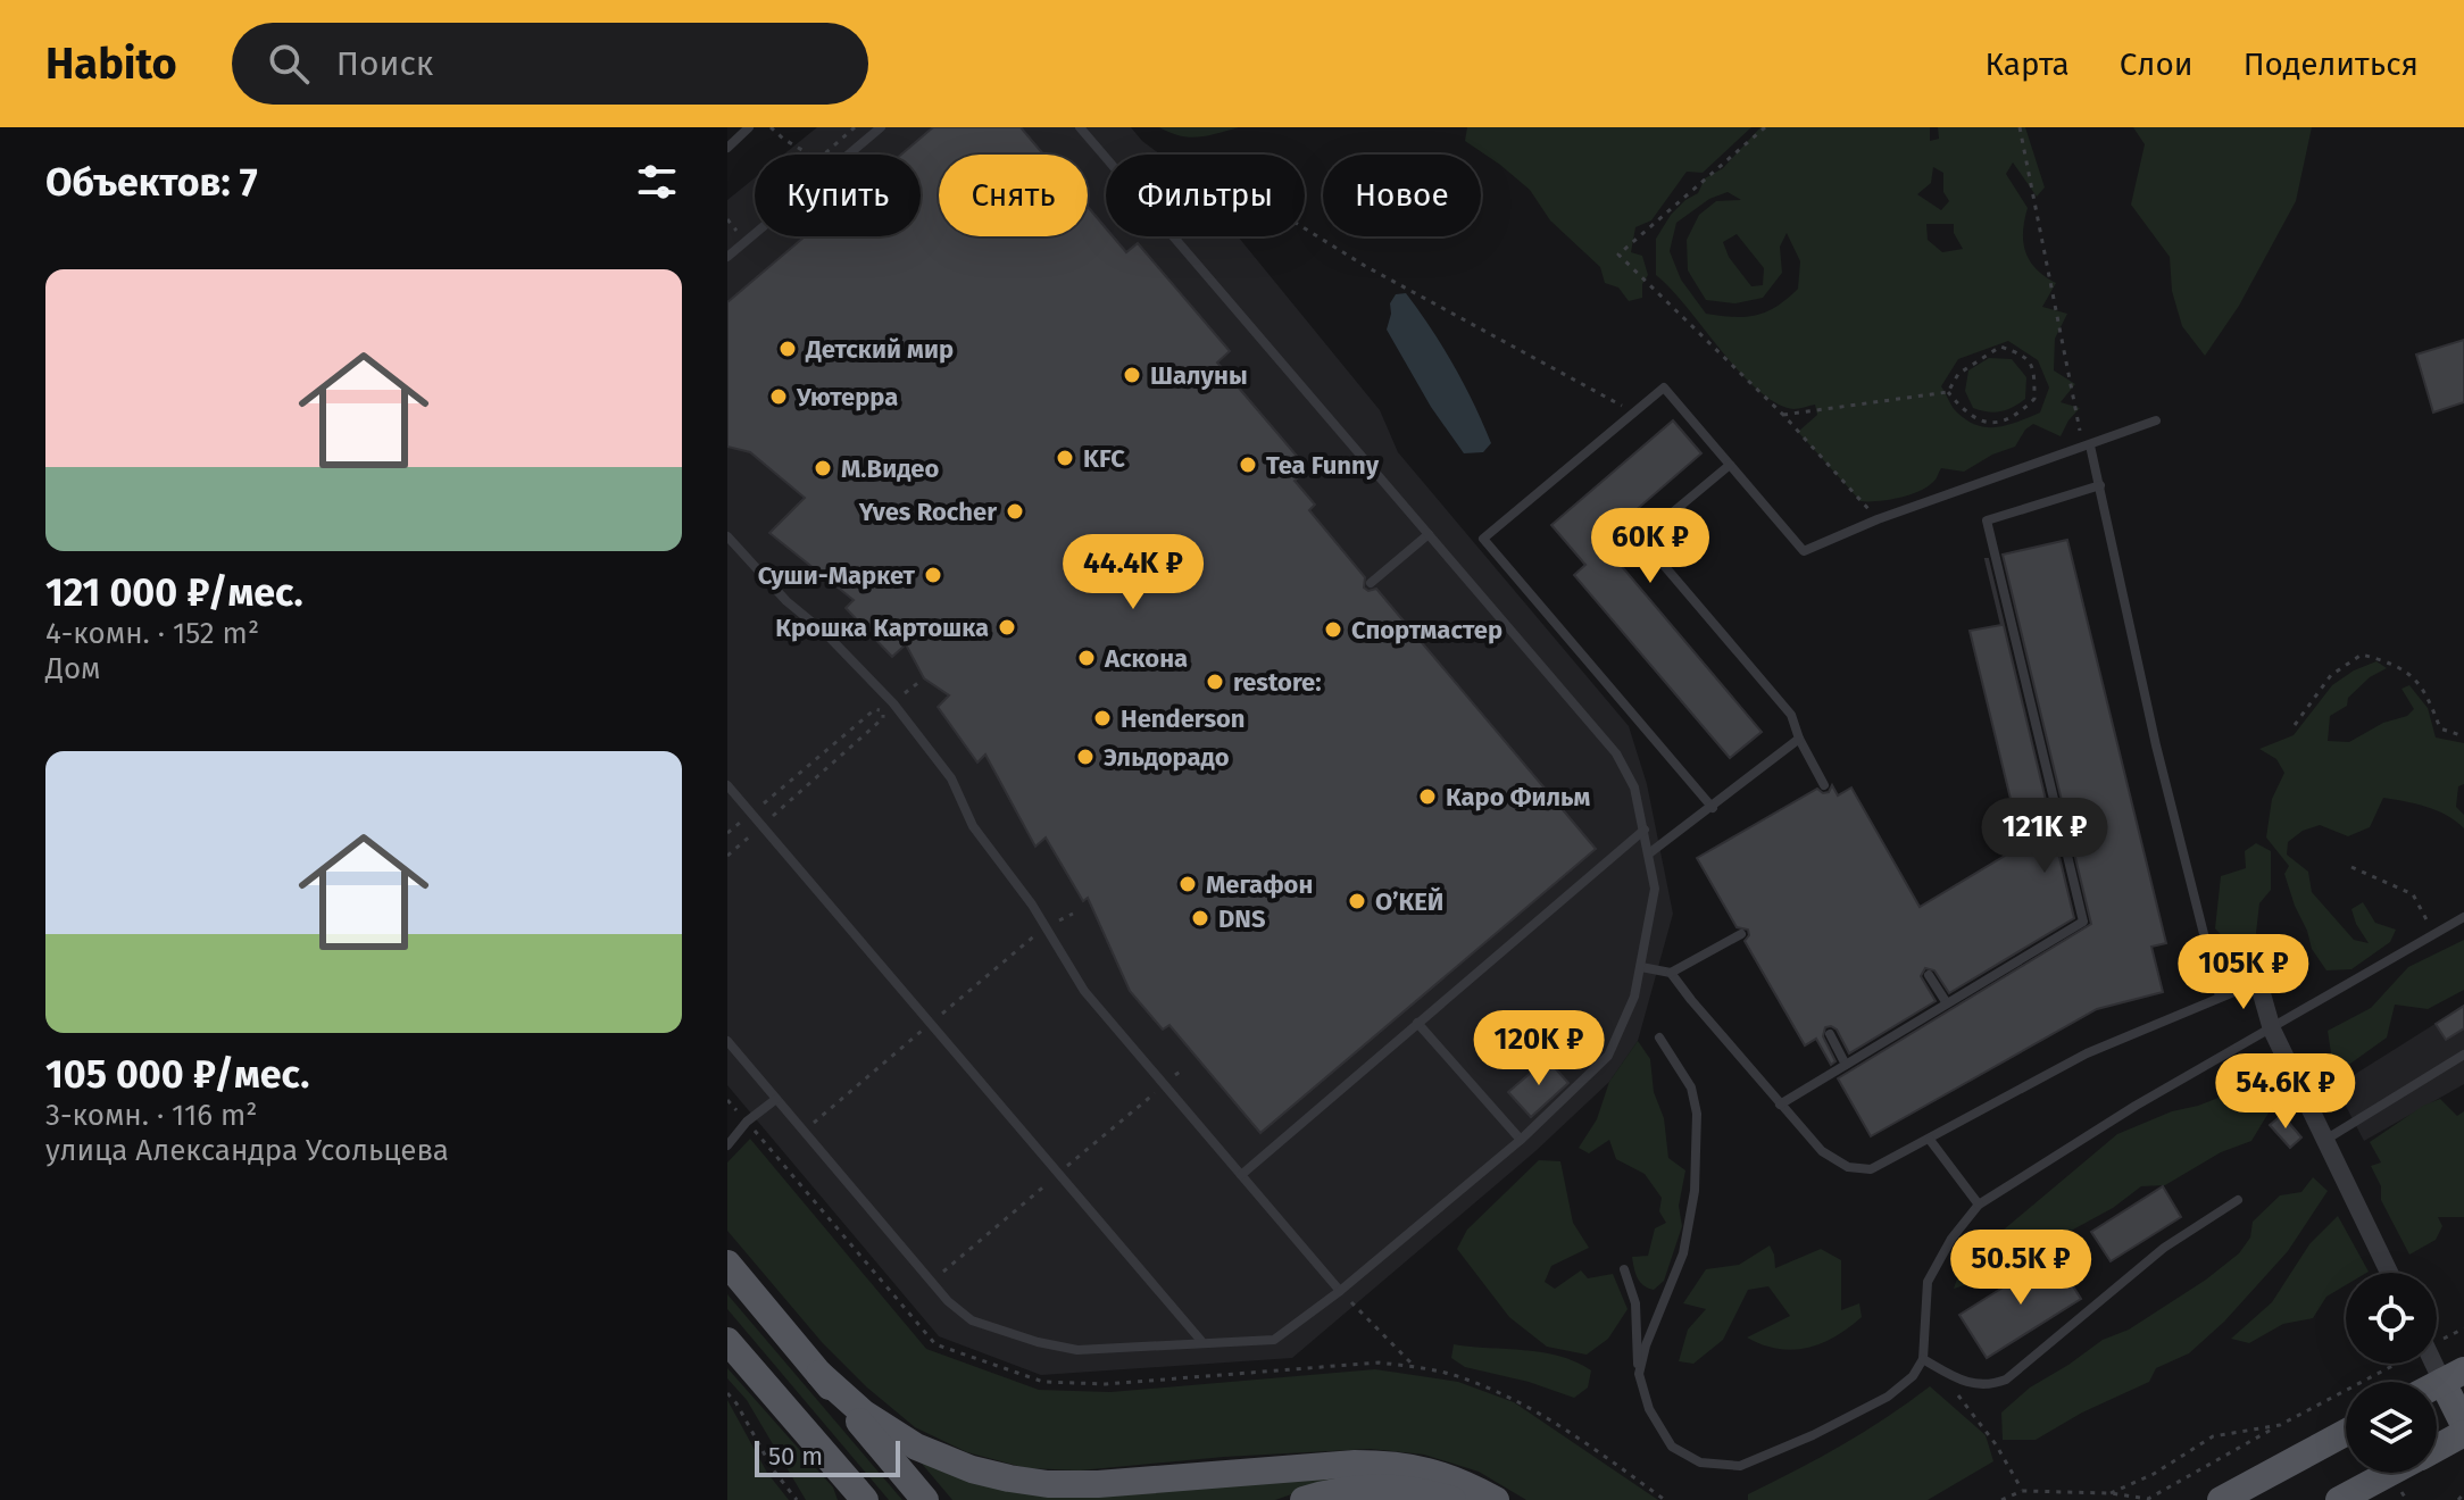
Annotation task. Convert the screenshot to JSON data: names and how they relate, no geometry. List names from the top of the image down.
{
  "places": [
    "Детский мир",
    "Шалуны",
    "Уютерра",
    "KFC",
    "Tea Funny",
    "М.Видео",
    "Yves Rocher",
    "Суши-Маркет",
    "Крошка Картошка",
    "Спортмастер",
    "Аскона",
    "restore:",
    "Henderson",
    "Эльдорадо",
    "Каро Фильм",
    "Мегафон",
    "О’КЕЙ",
    "DNS"
  ],
  "scale_bar": "50 m",
  "page": {
    "header": "Habito",
    "search": "Поиск",
    "nav": ["Карта", "Слои", "Поделиться"],
    "heading": "Объектов: 7",
    "chip": [
      "Купить",
      "Снять",
      "Фильтры",
      "Новое"
    ],
    "list": [
      {
        "name": "121 000 ₽/мес.",
        "note": "4-комн. · 152 m² · Дом"
      },
      {
        "name": "105 000 ₽/мес.",
        "note": "3-комн. · 116 m² · улица Александра Усольцева"
      }
    ],
    "price": [
      "60K ₽",
      "44.4K ₽",
      "121K ₽",
      "105K ₽",
      "120K ₽",
      "54.6K ₽",
      "50.5K ₽"
    ],
    "scale": "50 m"
  }
}
